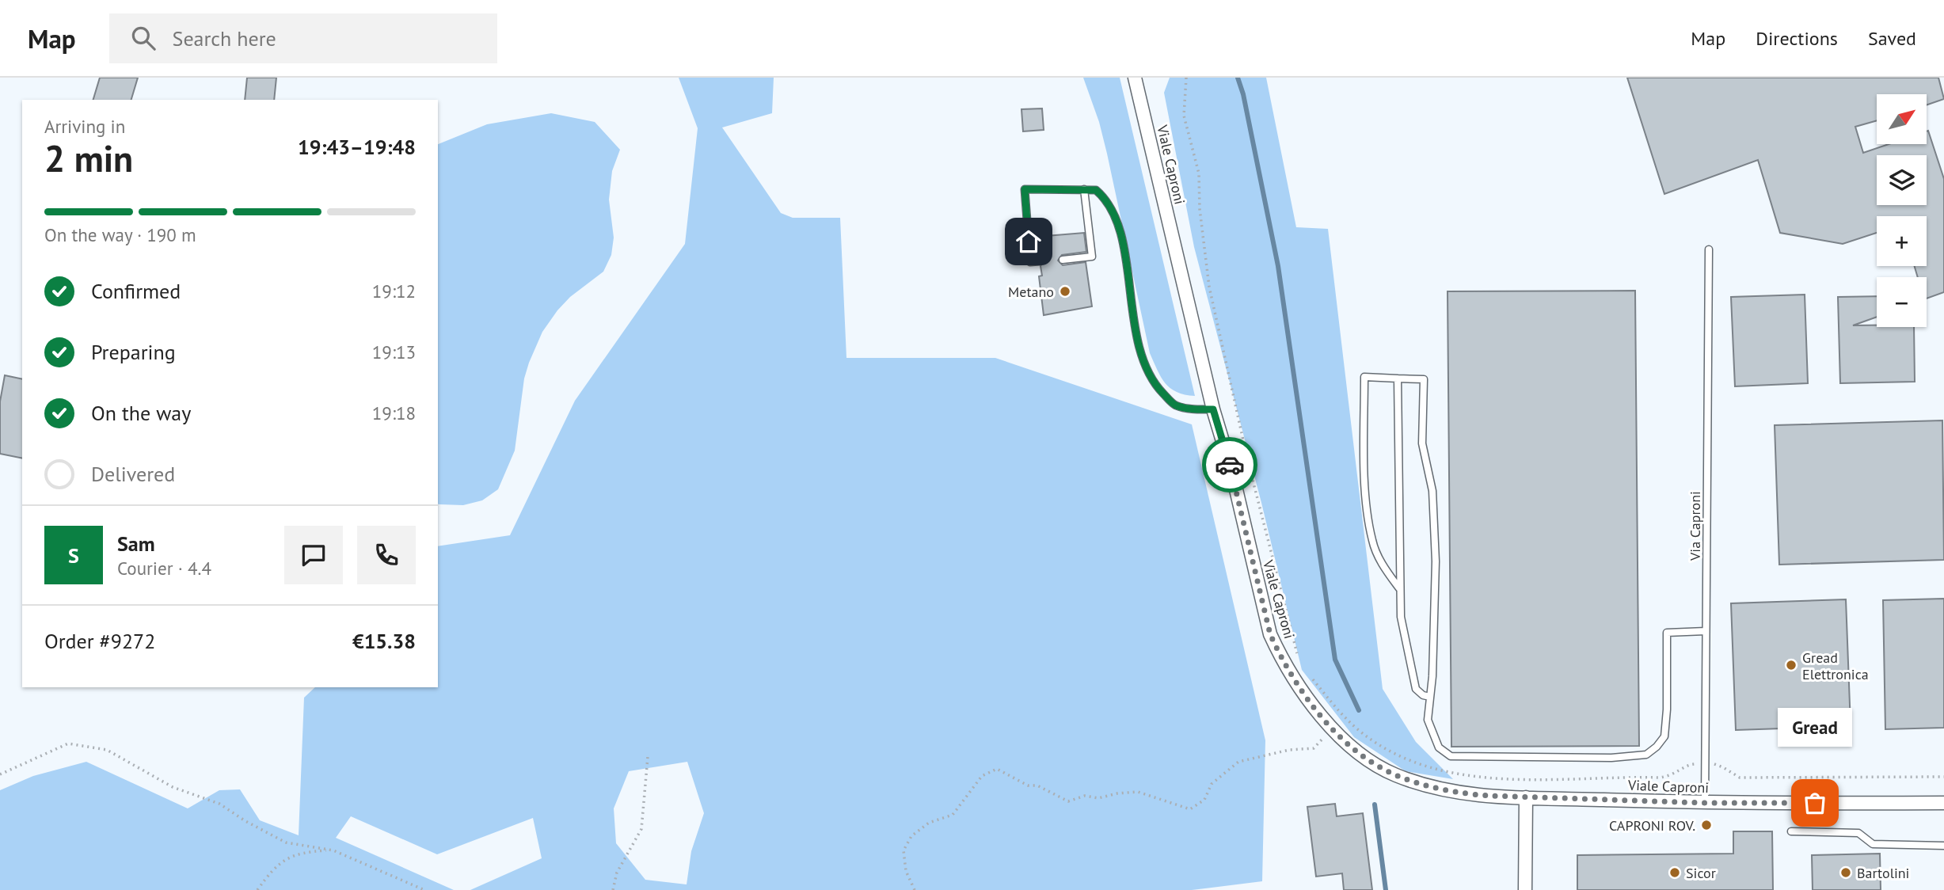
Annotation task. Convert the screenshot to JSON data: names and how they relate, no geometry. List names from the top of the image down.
{
  "streets": {
    "street": ["Viale Caproni"],
    "lane": ["Via Caproni"]
  },
  "crossings": [
    ["Viale Caproni", "Via Caproni"]
  ],
  "places": [
    "Metano",
    "Gread Elettronica",
    "Gread",
    "CAPRONI ROV.",
    "Sicor",
    "Bartolini"
  ],
  "north": "top right",
  "page": {
    "header": "Map",
    "search": "Search here",
    "nav": ["Map", "Directions", "Saved"],
    "map_buttons": ["+", "−"],
    "heading": ["2 min", "Arriving in", "19:43–19:48"],
    "panel": [
      "Sam",
      "Courier · 4.4",
      "Order #9272",
      "€15.38"
    ],
    "bar": "On the way · 190 m",
    "list": [
      ["Confirmed", "19:12"],
      ["Preparing", "19:13"],
      ["On the way", "19:18"],
      "Delivered"
    ],
    "round": "S",
    "bubble": "Gread"
  }
}
